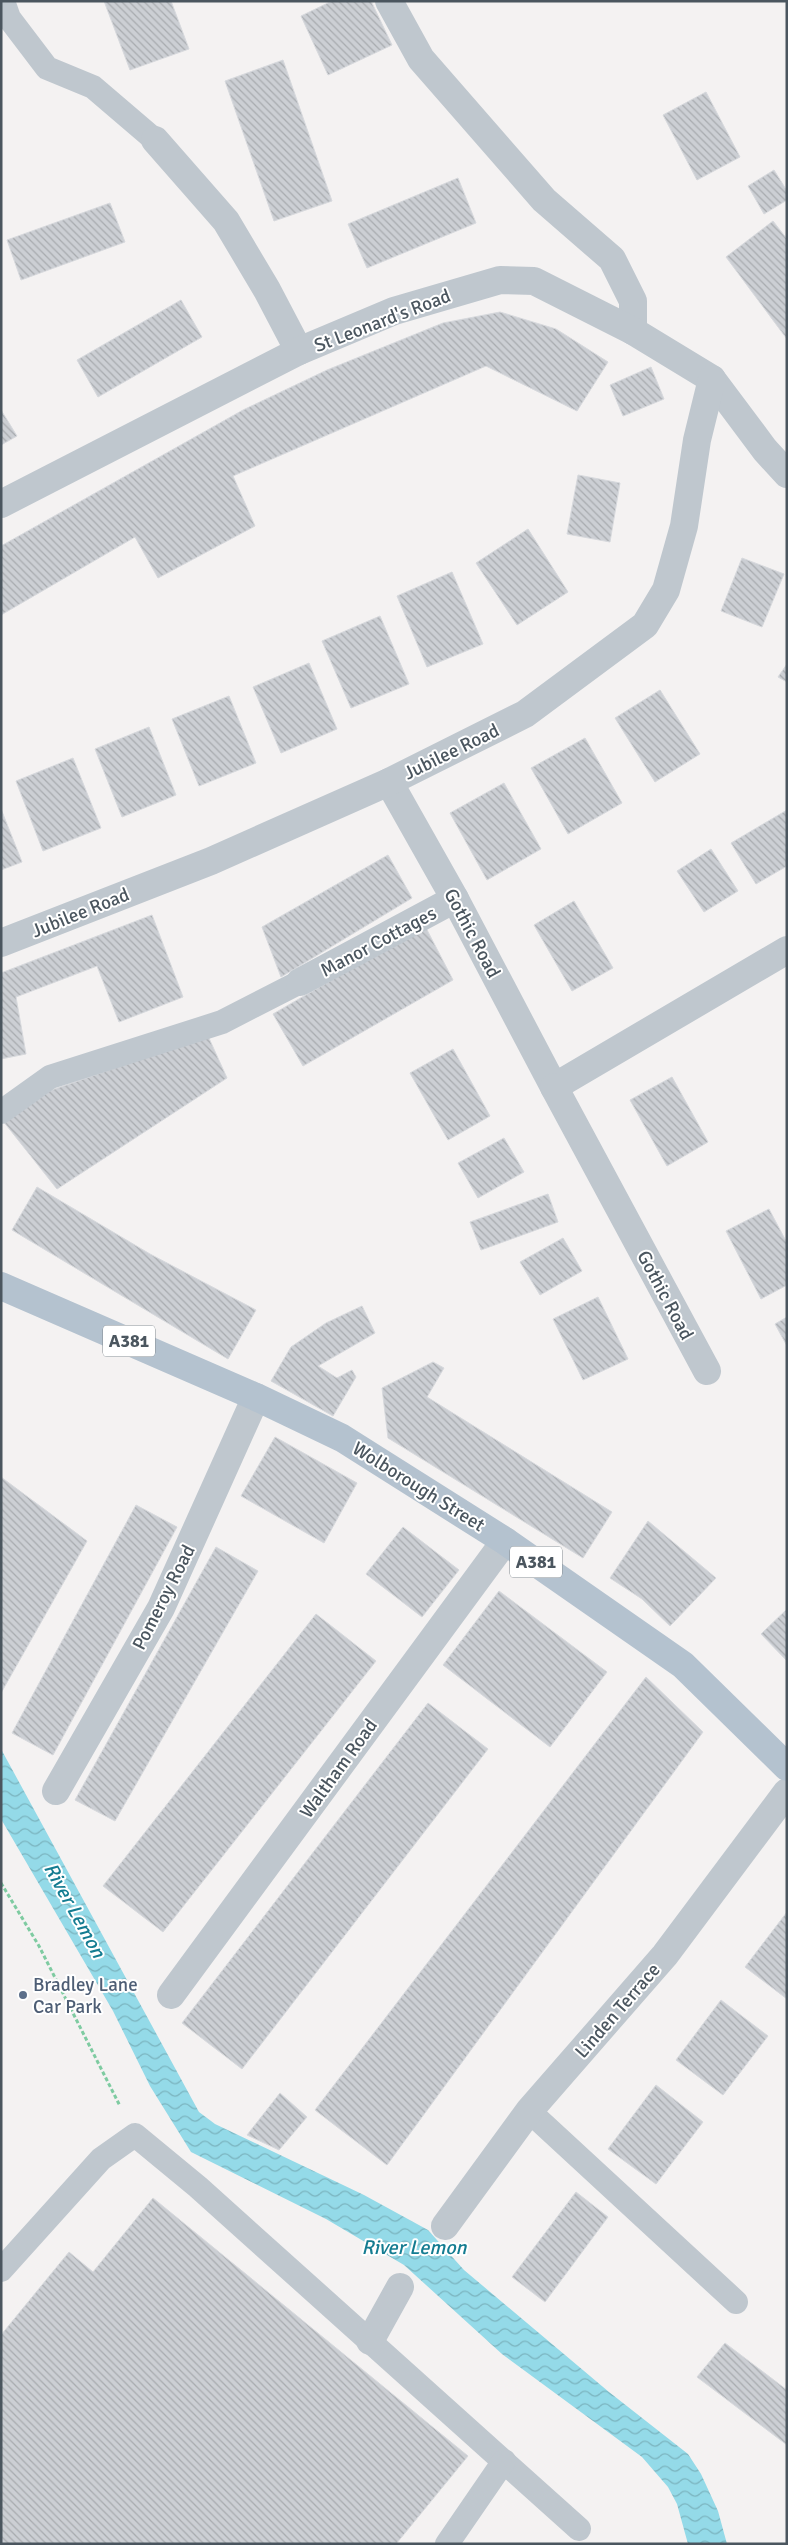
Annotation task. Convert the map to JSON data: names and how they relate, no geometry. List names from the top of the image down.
{
  "streets": {
    "main road": ["A381", "Wolborough Street"],
    "street": [
      "St Leonard's Road",
      "Jubilee Road",
      "Gothic Road",
      "Manor Cottages",
      "Pomeroy Road",
      "Waltham Road",
      "Linden Terrace"
    ]
  },
  "crossings": [
    ["St Leonard's Road", "Jubilee Road"],
    ["Jubilee Road", "Gothic Road"],
    ["Gothic Road", "Manor Cottages"],
    ["Wolborough Street", "Pomeroy Road"],
    ["Wolborough Street", "Waltham Road"]
  ],
  "water": ["River Lemon"],
  "places": ["Bradley Lane Car Park"]
}
